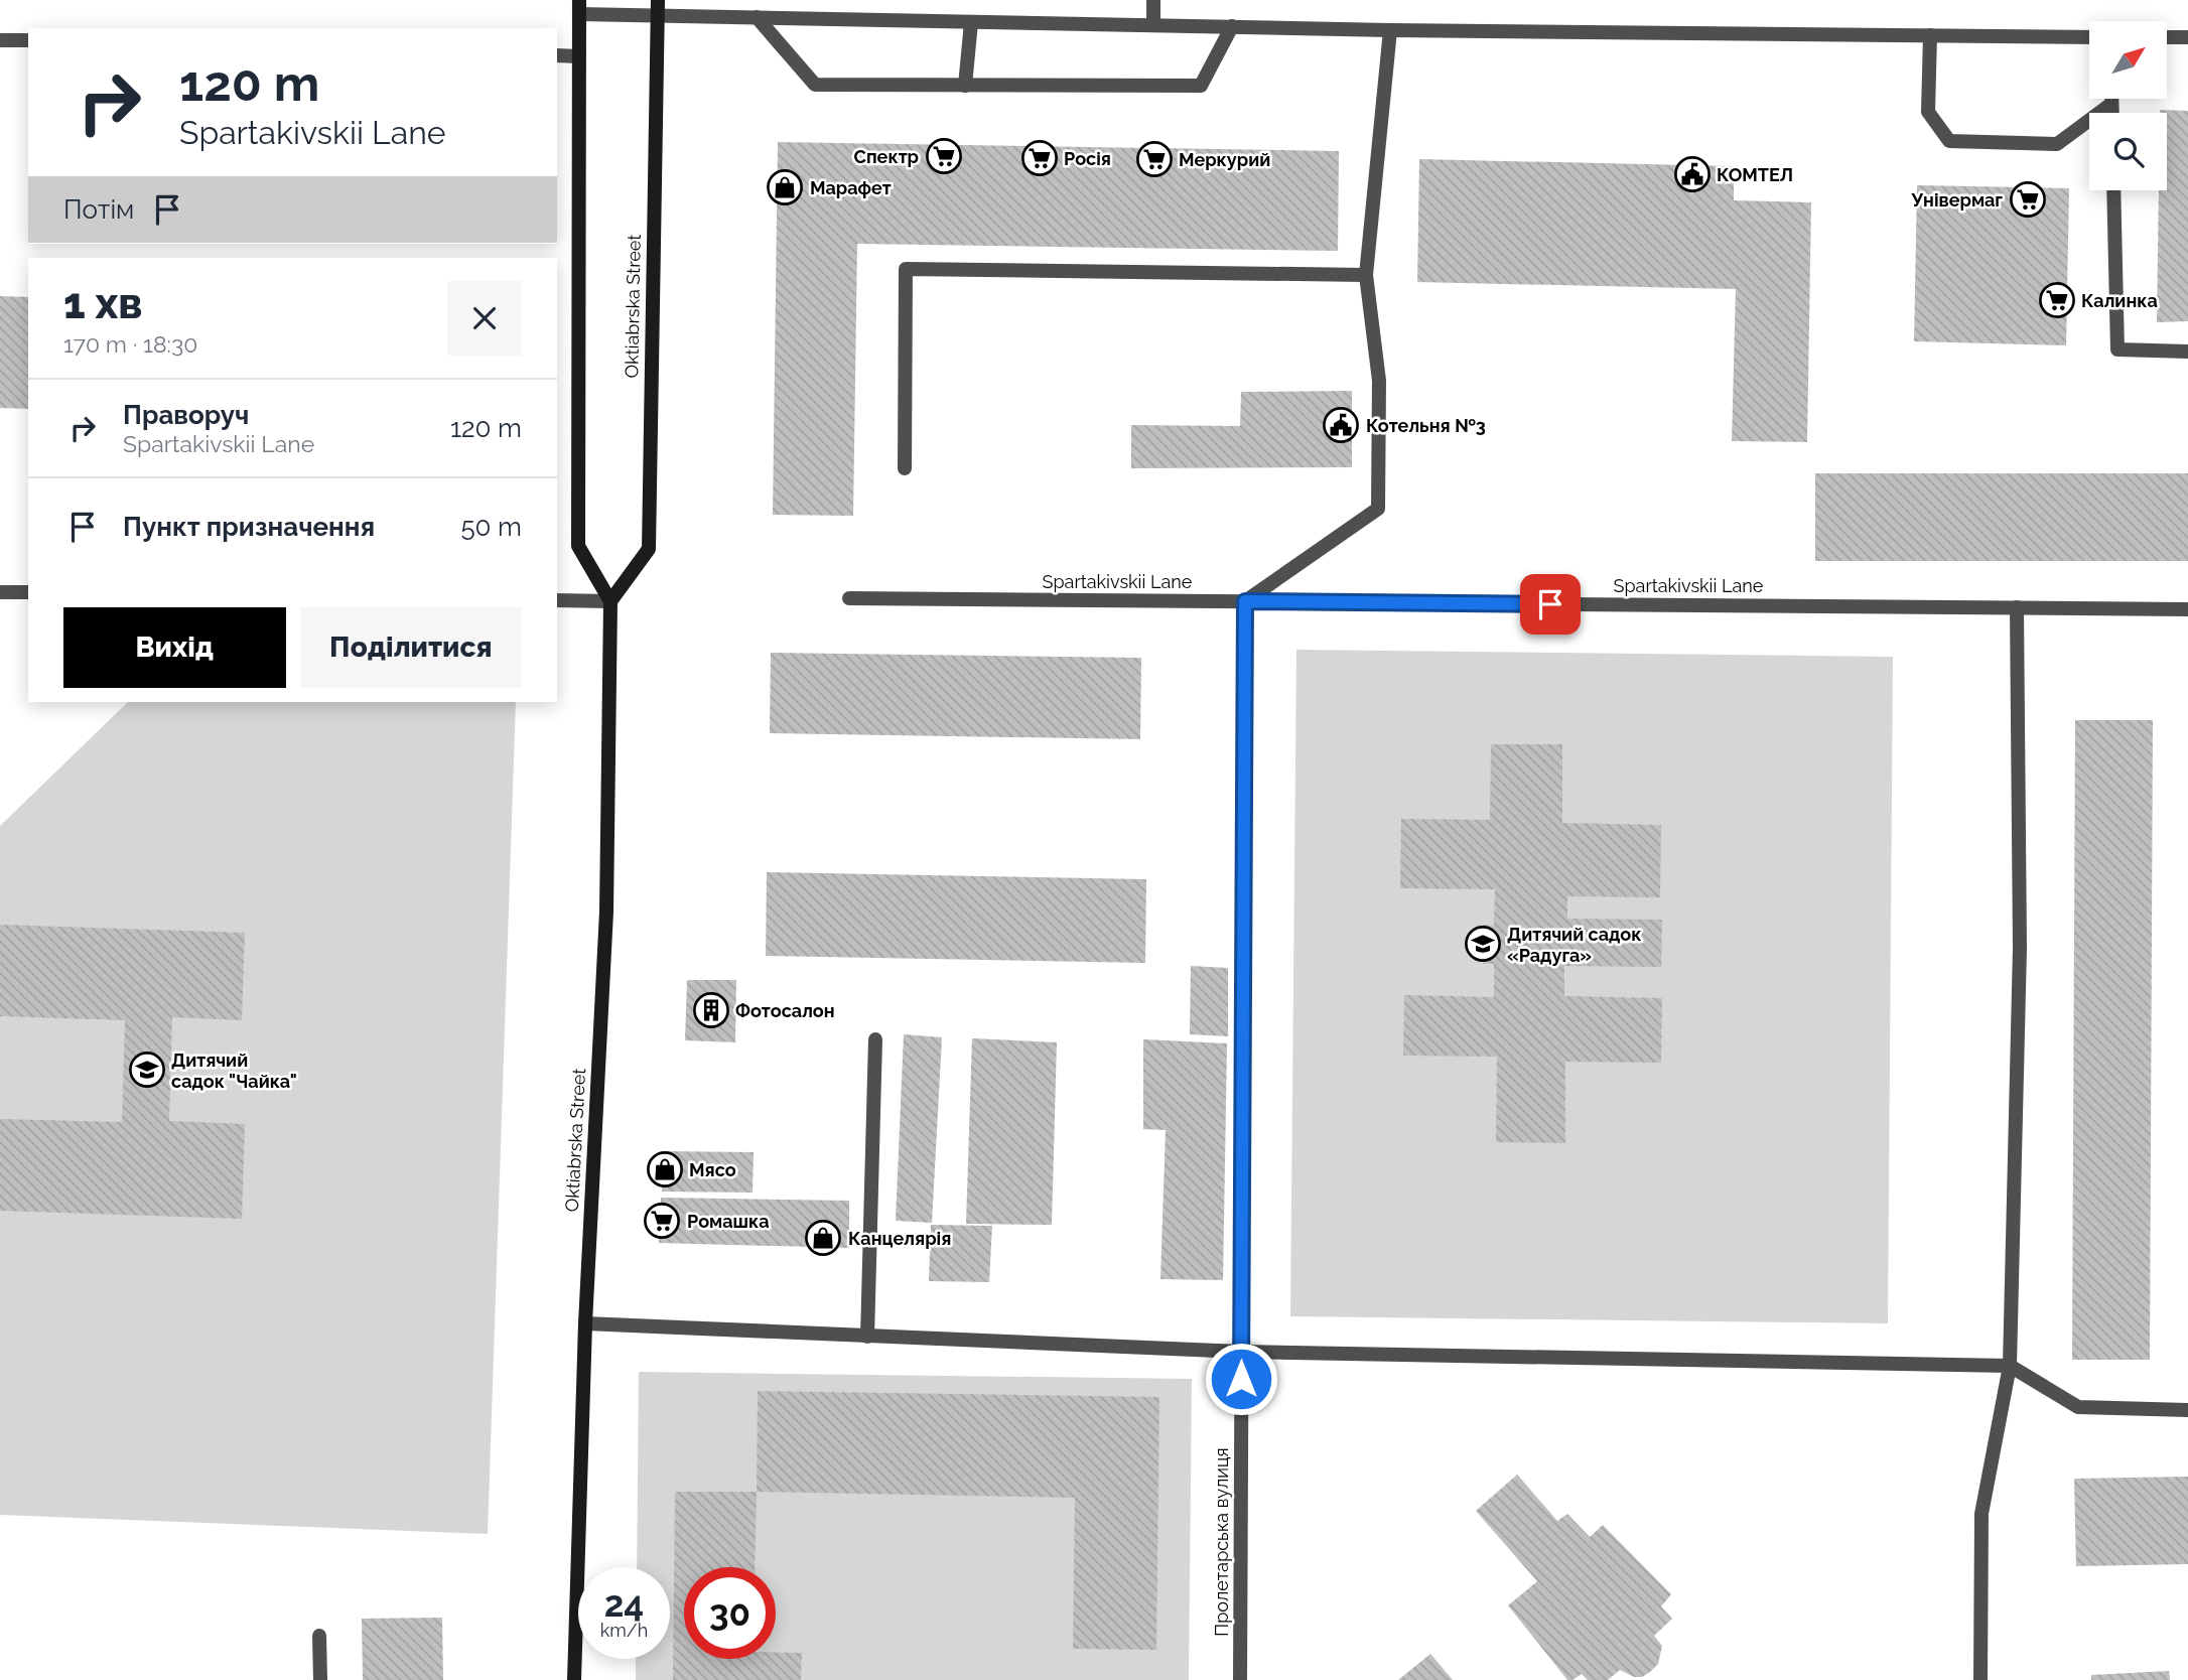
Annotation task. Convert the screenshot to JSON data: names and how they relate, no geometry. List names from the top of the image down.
{
  "streets": {
    "main road": ["Oktiabrska Street"],
    "street": ["Spartakivskii Lane", "Пролетарська вулиця"]
  },
  "crossings": [
    ["Spartakivskii Lane", "Пролетарська вулиця"]
  ],
  "places": {
    "supermarket": [
      "Спектр",
      "Росія",
      "Меркурий",
      "Універмаг",
      "Калинка",
      "Ромашка"
    ],
    "public building": ["КОМТЕЛ", "Котельня №3"],
    "shop": ["Марафет", "Мясо", "Канцелярія"],
    "school or university": ["Дитячий садок «Радуга»", "Дитячий садок \"Чайка\""],
    "building": ["Фотосалон"]
  },
  "north": "top right",
  "page": {
    "turn": ["120 m", "Spartakivskii Lane"],
    "then": "Потім",
    "heading": ["1 хв", "170 m · 18:30"],
    "list": [
      {
        "name": "Праворуч",
        "note": "Spartakivskii Lane",
        "value": "120 m"
      },
      {
        "name": "Пункт призначення",
        "value": "50 m"
      }
    ],
    "buttons": ["Вихід", "Поділитися"],
    "speed": "24 km/h",
    "limit": "30"
  }
}
